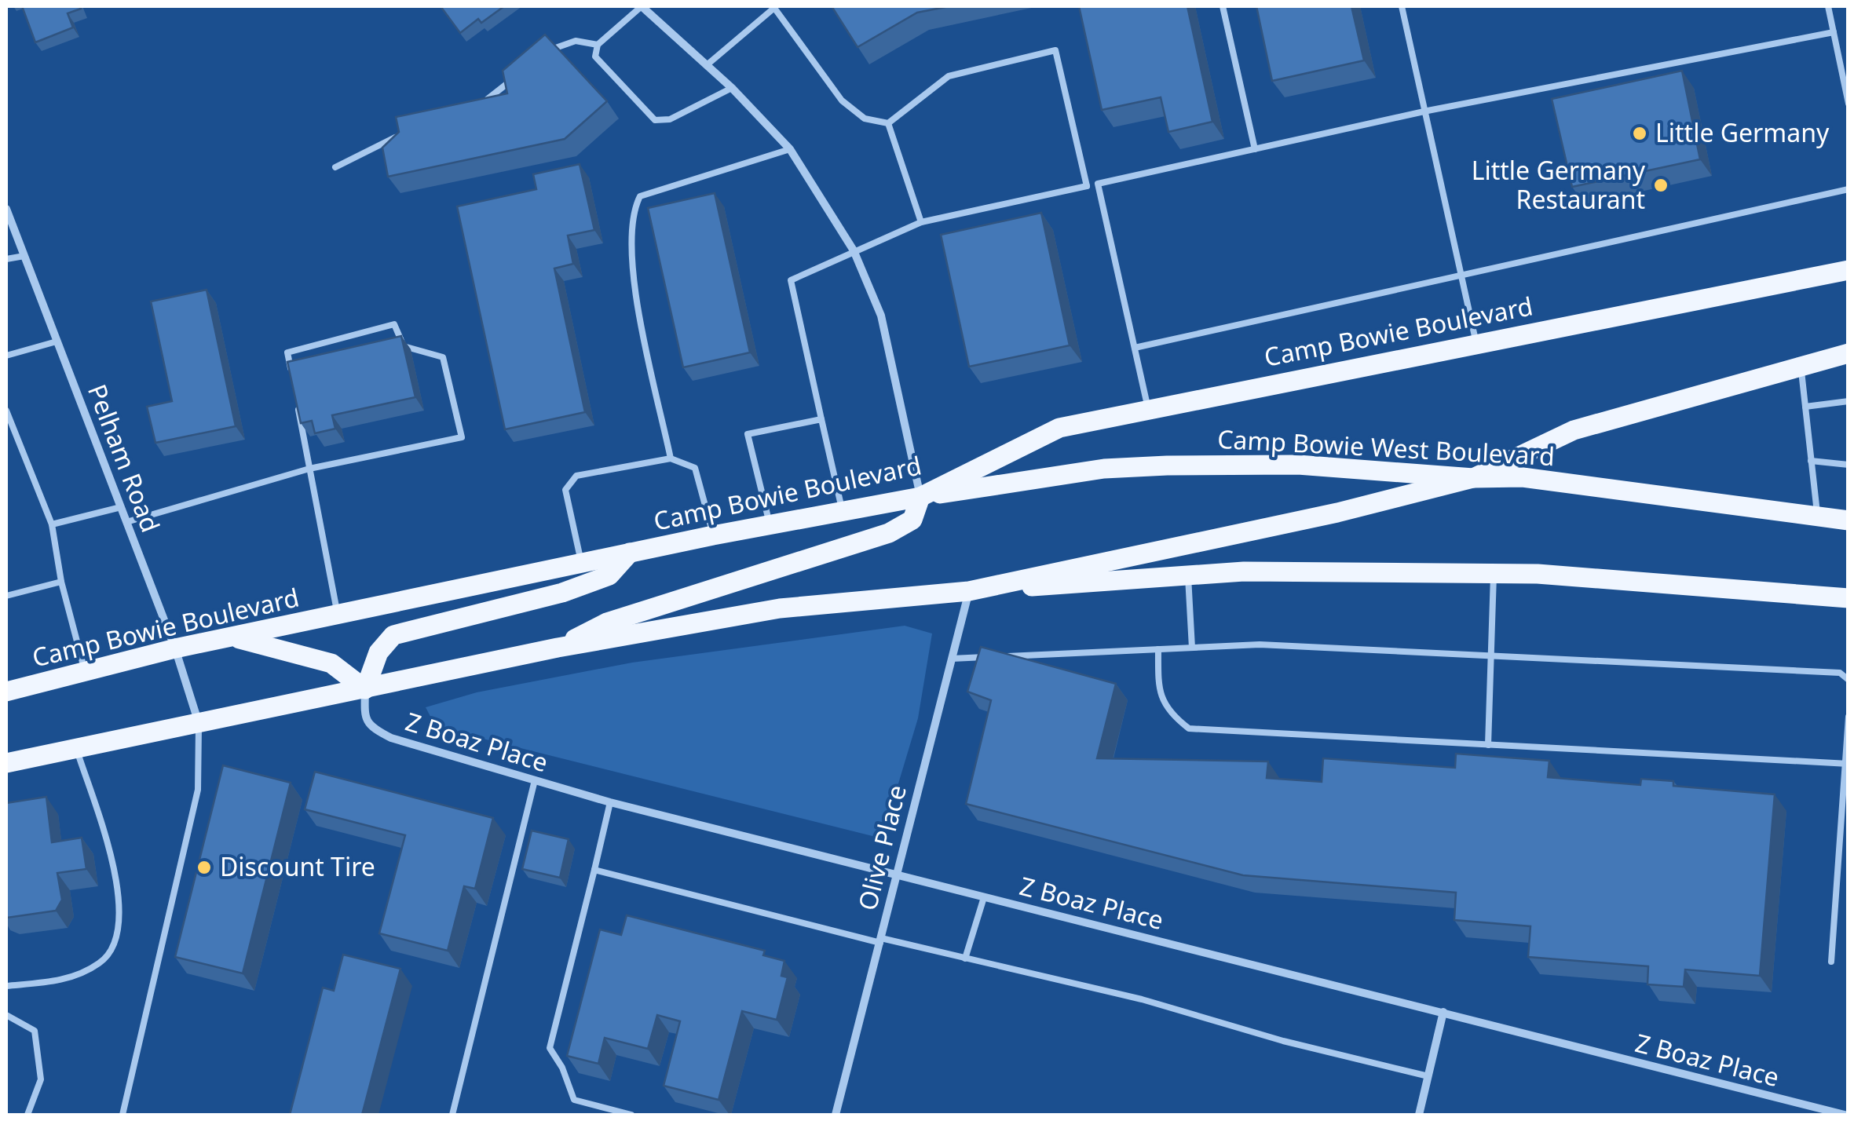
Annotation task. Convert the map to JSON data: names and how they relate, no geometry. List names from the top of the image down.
{
  "streets": {
    "main road": ["Camp Bowie Boulevard", "Camp Bowie West Boulevard"],
    "street": ["Pelham Road", "Z Boaz Place", "Olive Place"]
  },
  "crossings": [
    ["Camp Bowie Boulevard", "Camp Bowie West Boulevard"],
    ["Camp Bowie Boulevard", "Pelham Road"],
    ["Z Boaz Place", "Olive Place"]
  ],
  "places": ["Little Germany", "Little Germany Restaurant", "Discount Tire"]
}
